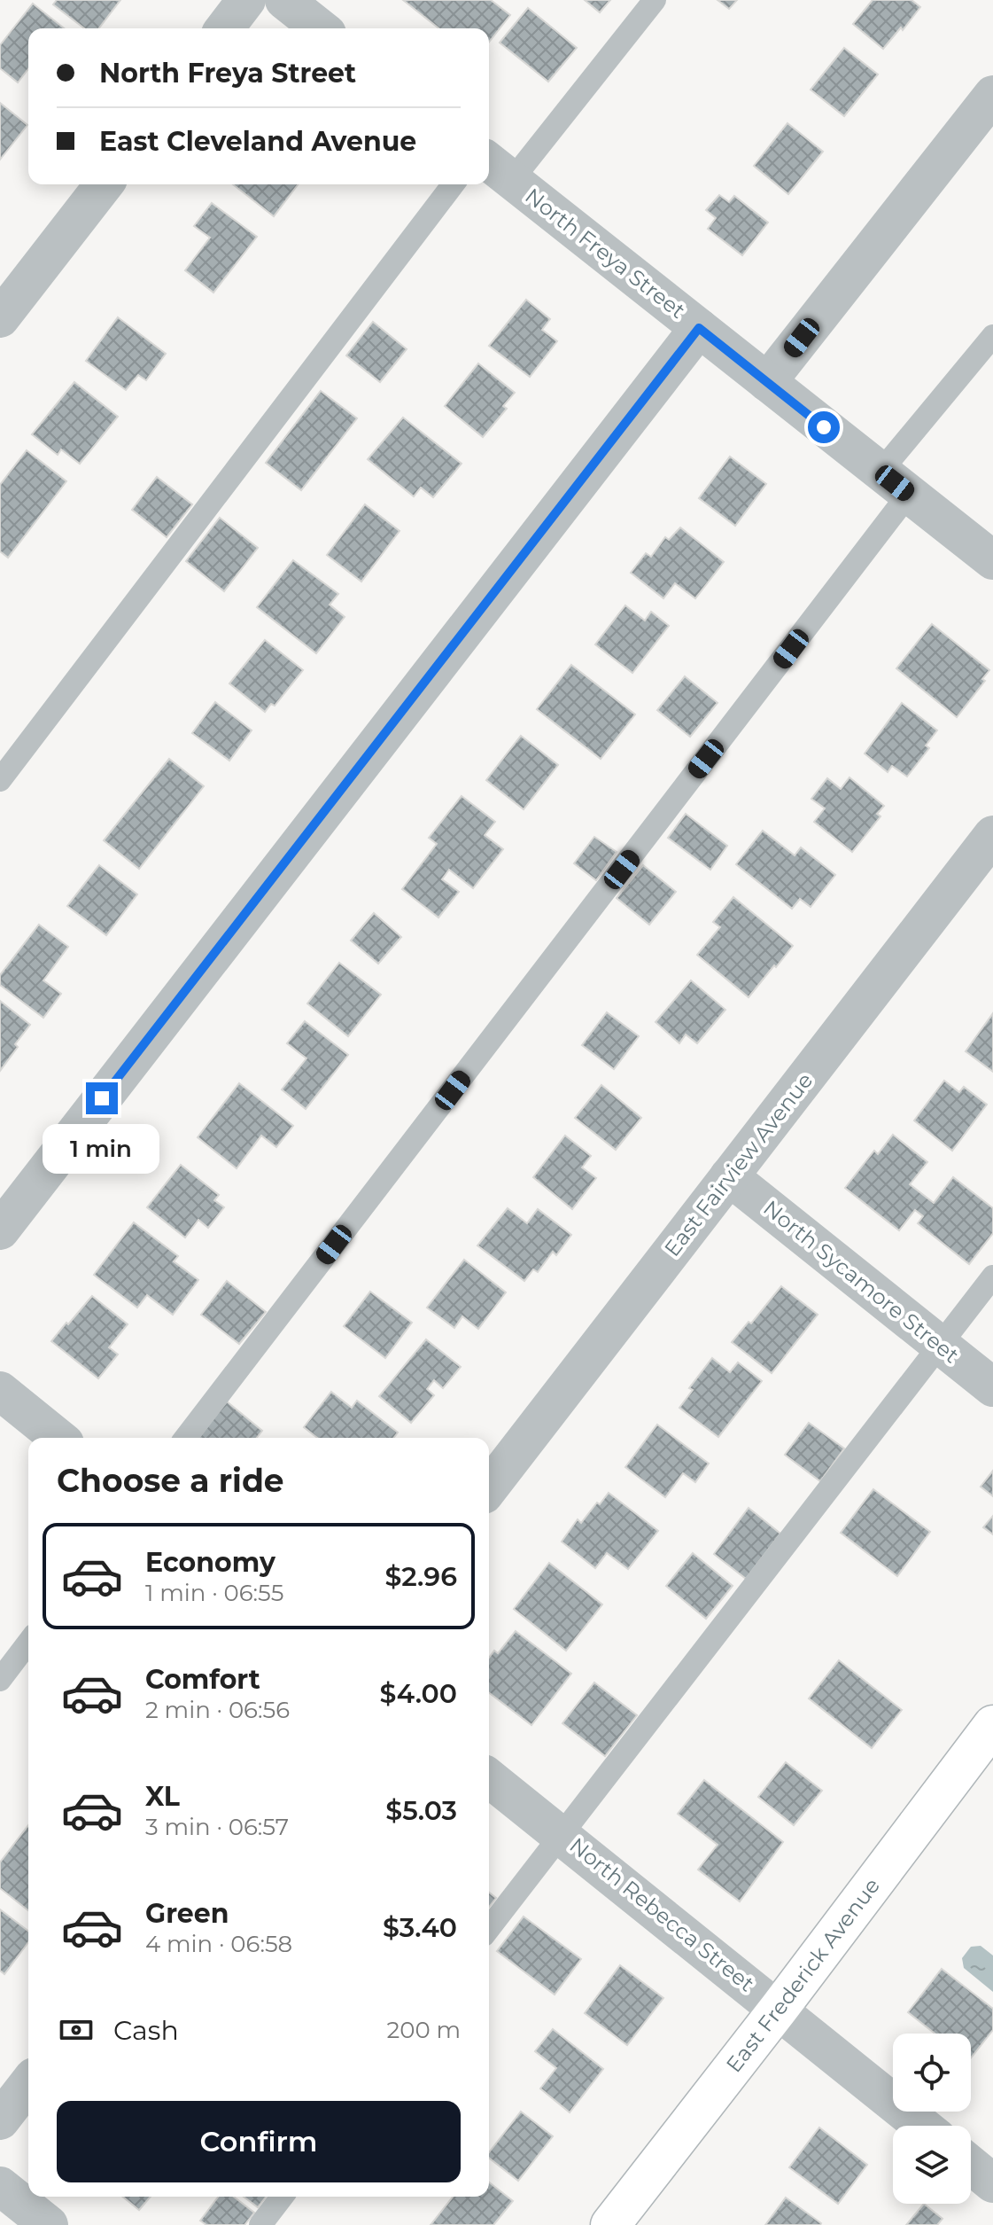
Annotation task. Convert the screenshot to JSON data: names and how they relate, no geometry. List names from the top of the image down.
{
  "streets": {
    "main road": ["East Frederick Avenue"],
    "street": [
      "North Freya Street",
      "East Fairview Avenue",
      "North Sycamore Street",
      "North Rebecca Street"
    ]
  },
  "crossings": [
    ["East Fairview Avenue", "North Sycamore Street"],
    ["North Rebecca Street", "East Frederick Avenue"]
  ],
  "page": {
    "banner": ["North Freya Street", "East Cleveland Avenue"],
    "bubble": "1 min",
    "heading": "Choose a ride",
    "list": [
      {
        "name": "Economy",
        "note": "1 min · 06:55",
        "value": "$2.96"
      },
      {
        "name": "Comfort",
        "note": "2 min · 06:56",
        "value": "$4.00"
      },
      {
        "name": "XL",
        "note": "3 min · 06:57",
        "value": "$5.03"
      },
      {
        "name": "Green",
        "note": "4 min · 06:58",
        "value": "$3.40"
      }
    ],
    "pay": ["Cash", "200 m"],
    "buttons": "Confirm"
  }
}
